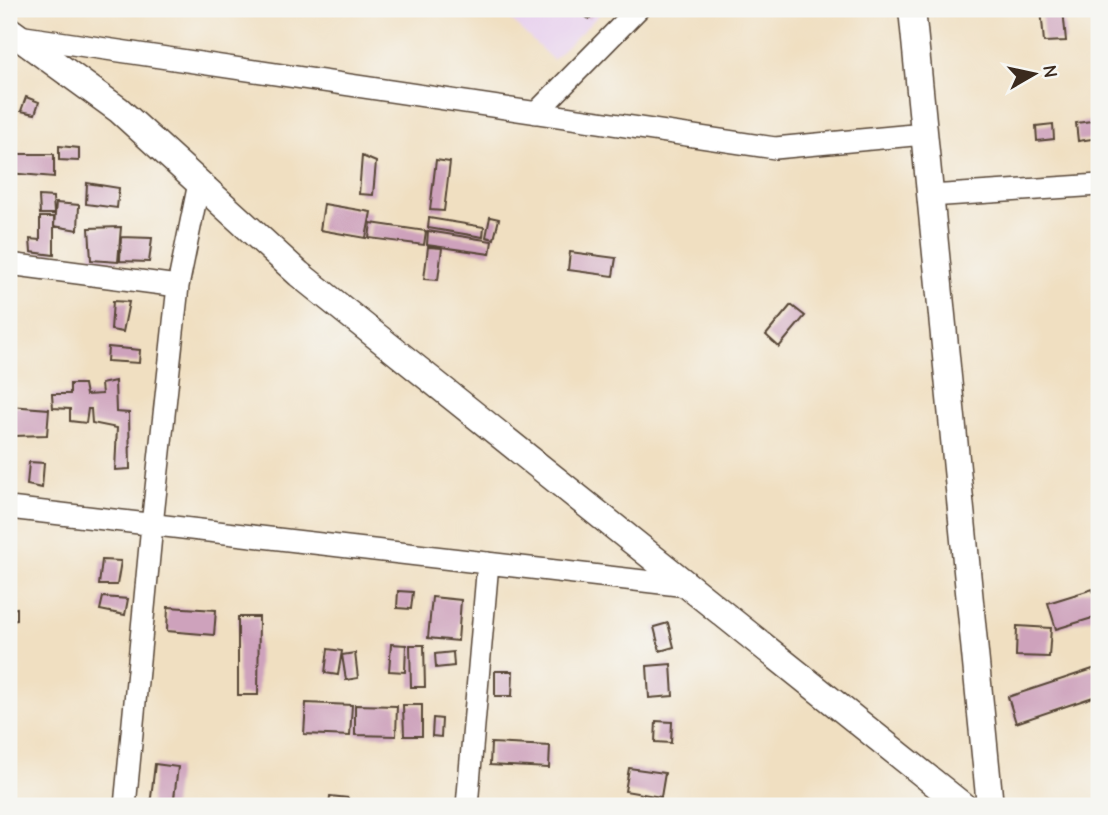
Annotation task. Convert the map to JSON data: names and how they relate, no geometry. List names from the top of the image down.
{
  "north": "right"
}
